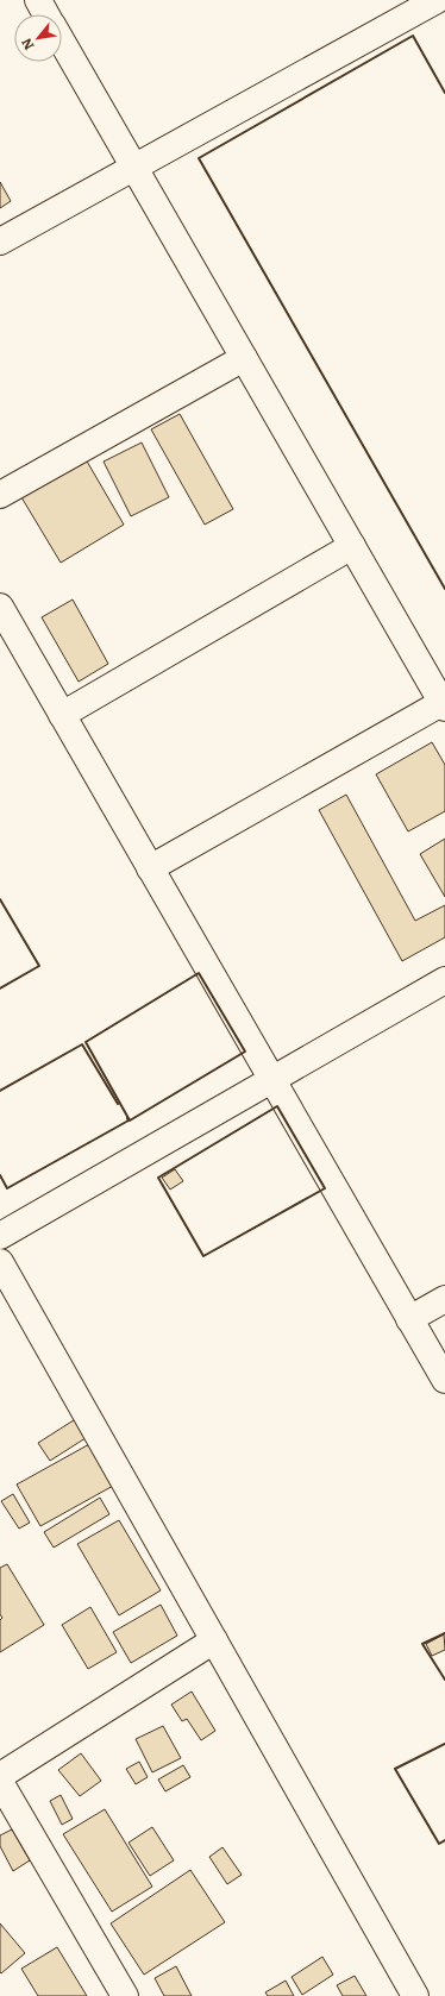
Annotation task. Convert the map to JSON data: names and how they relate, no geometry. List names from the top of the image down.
{
  "north": "bottom left"
}
